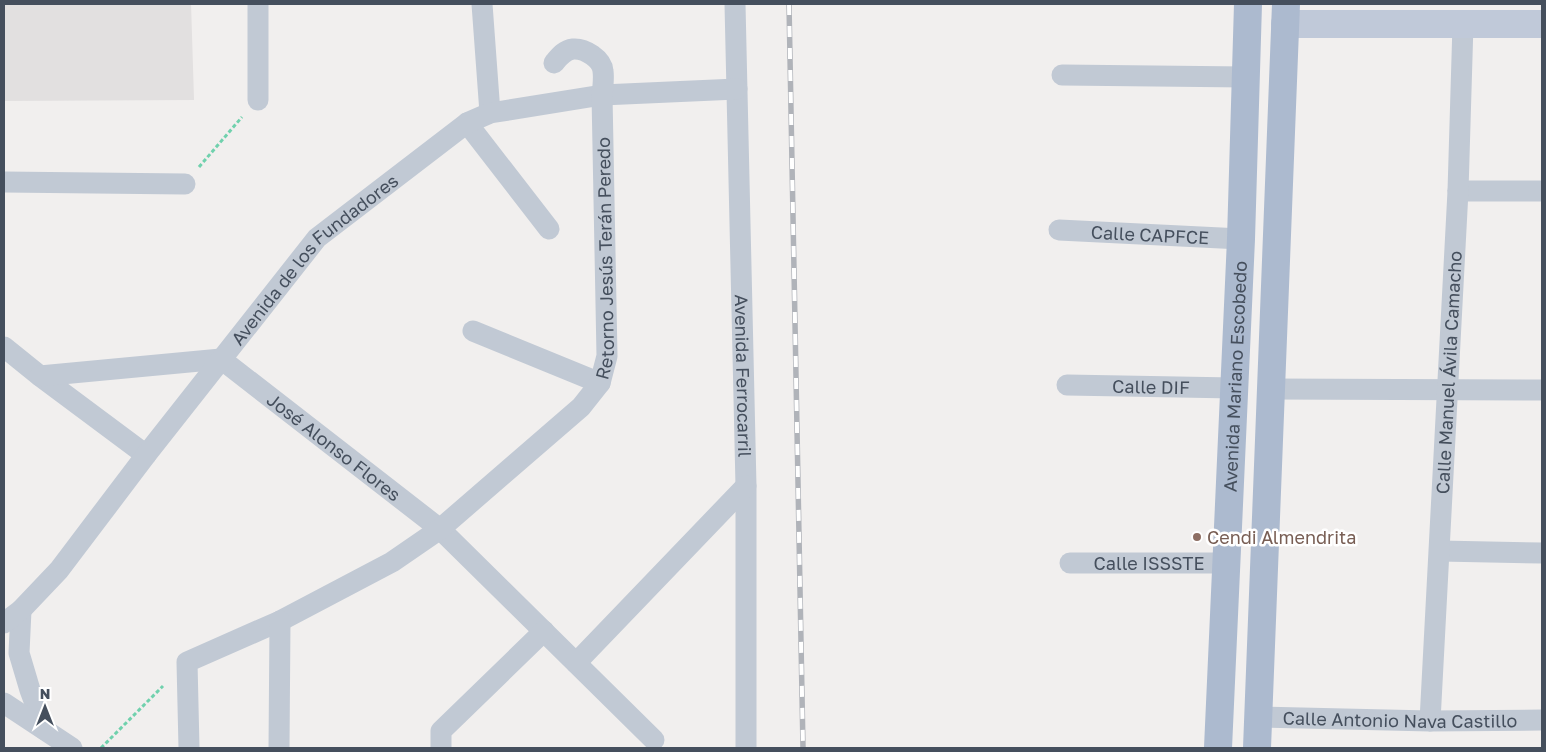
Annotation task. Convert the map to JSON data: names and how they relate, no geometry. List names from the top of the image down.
{
  "streets": {
    "main road": ["Avenida Mariano Escobedo"],
    "street": [
      "Calle CAPFCE",
      "Retorno Jesús Terán Peredo",
      "Avenida de los Fundadores",
      "Calle Manuel Ávila Camacho",
      "Avenida Ferrocarril",
      "Calle DIF",
      "José Alonso Flores",
      "Calle ISSSTE",
      "Calle Antonio Nava Castillo"
    ]
  },
  "crossings": [
    ["Calle CAPFCE", "Avenida Mariano Escobedo"],
    ["Retorno Jesús Terán Peredo", "Avenida de los Fundadores"],
    ["Retorno Jesús Terán Peredo", "José Alonso Flores"],
    ["Avenida de los Fundadores", "Avenida Ferrocarril"],
    ["Avenida de los Fundadores", "José Alonso Flores"],
    ["Calle Manuel Ávila Camacho", "Calle Antonio Nava Castillo"],
    ["Avenida Mariano Escobedo", "Calle DIF"],
    ["Avenida Mariano Escobedo", "Calle ISSSTE"],
    ["Avenida Mariano Escobedo", "Calle Antonio Nava Castillo"]
  ],
  "places": ["Cendi Almendrita"],
  "north": "top"
}
